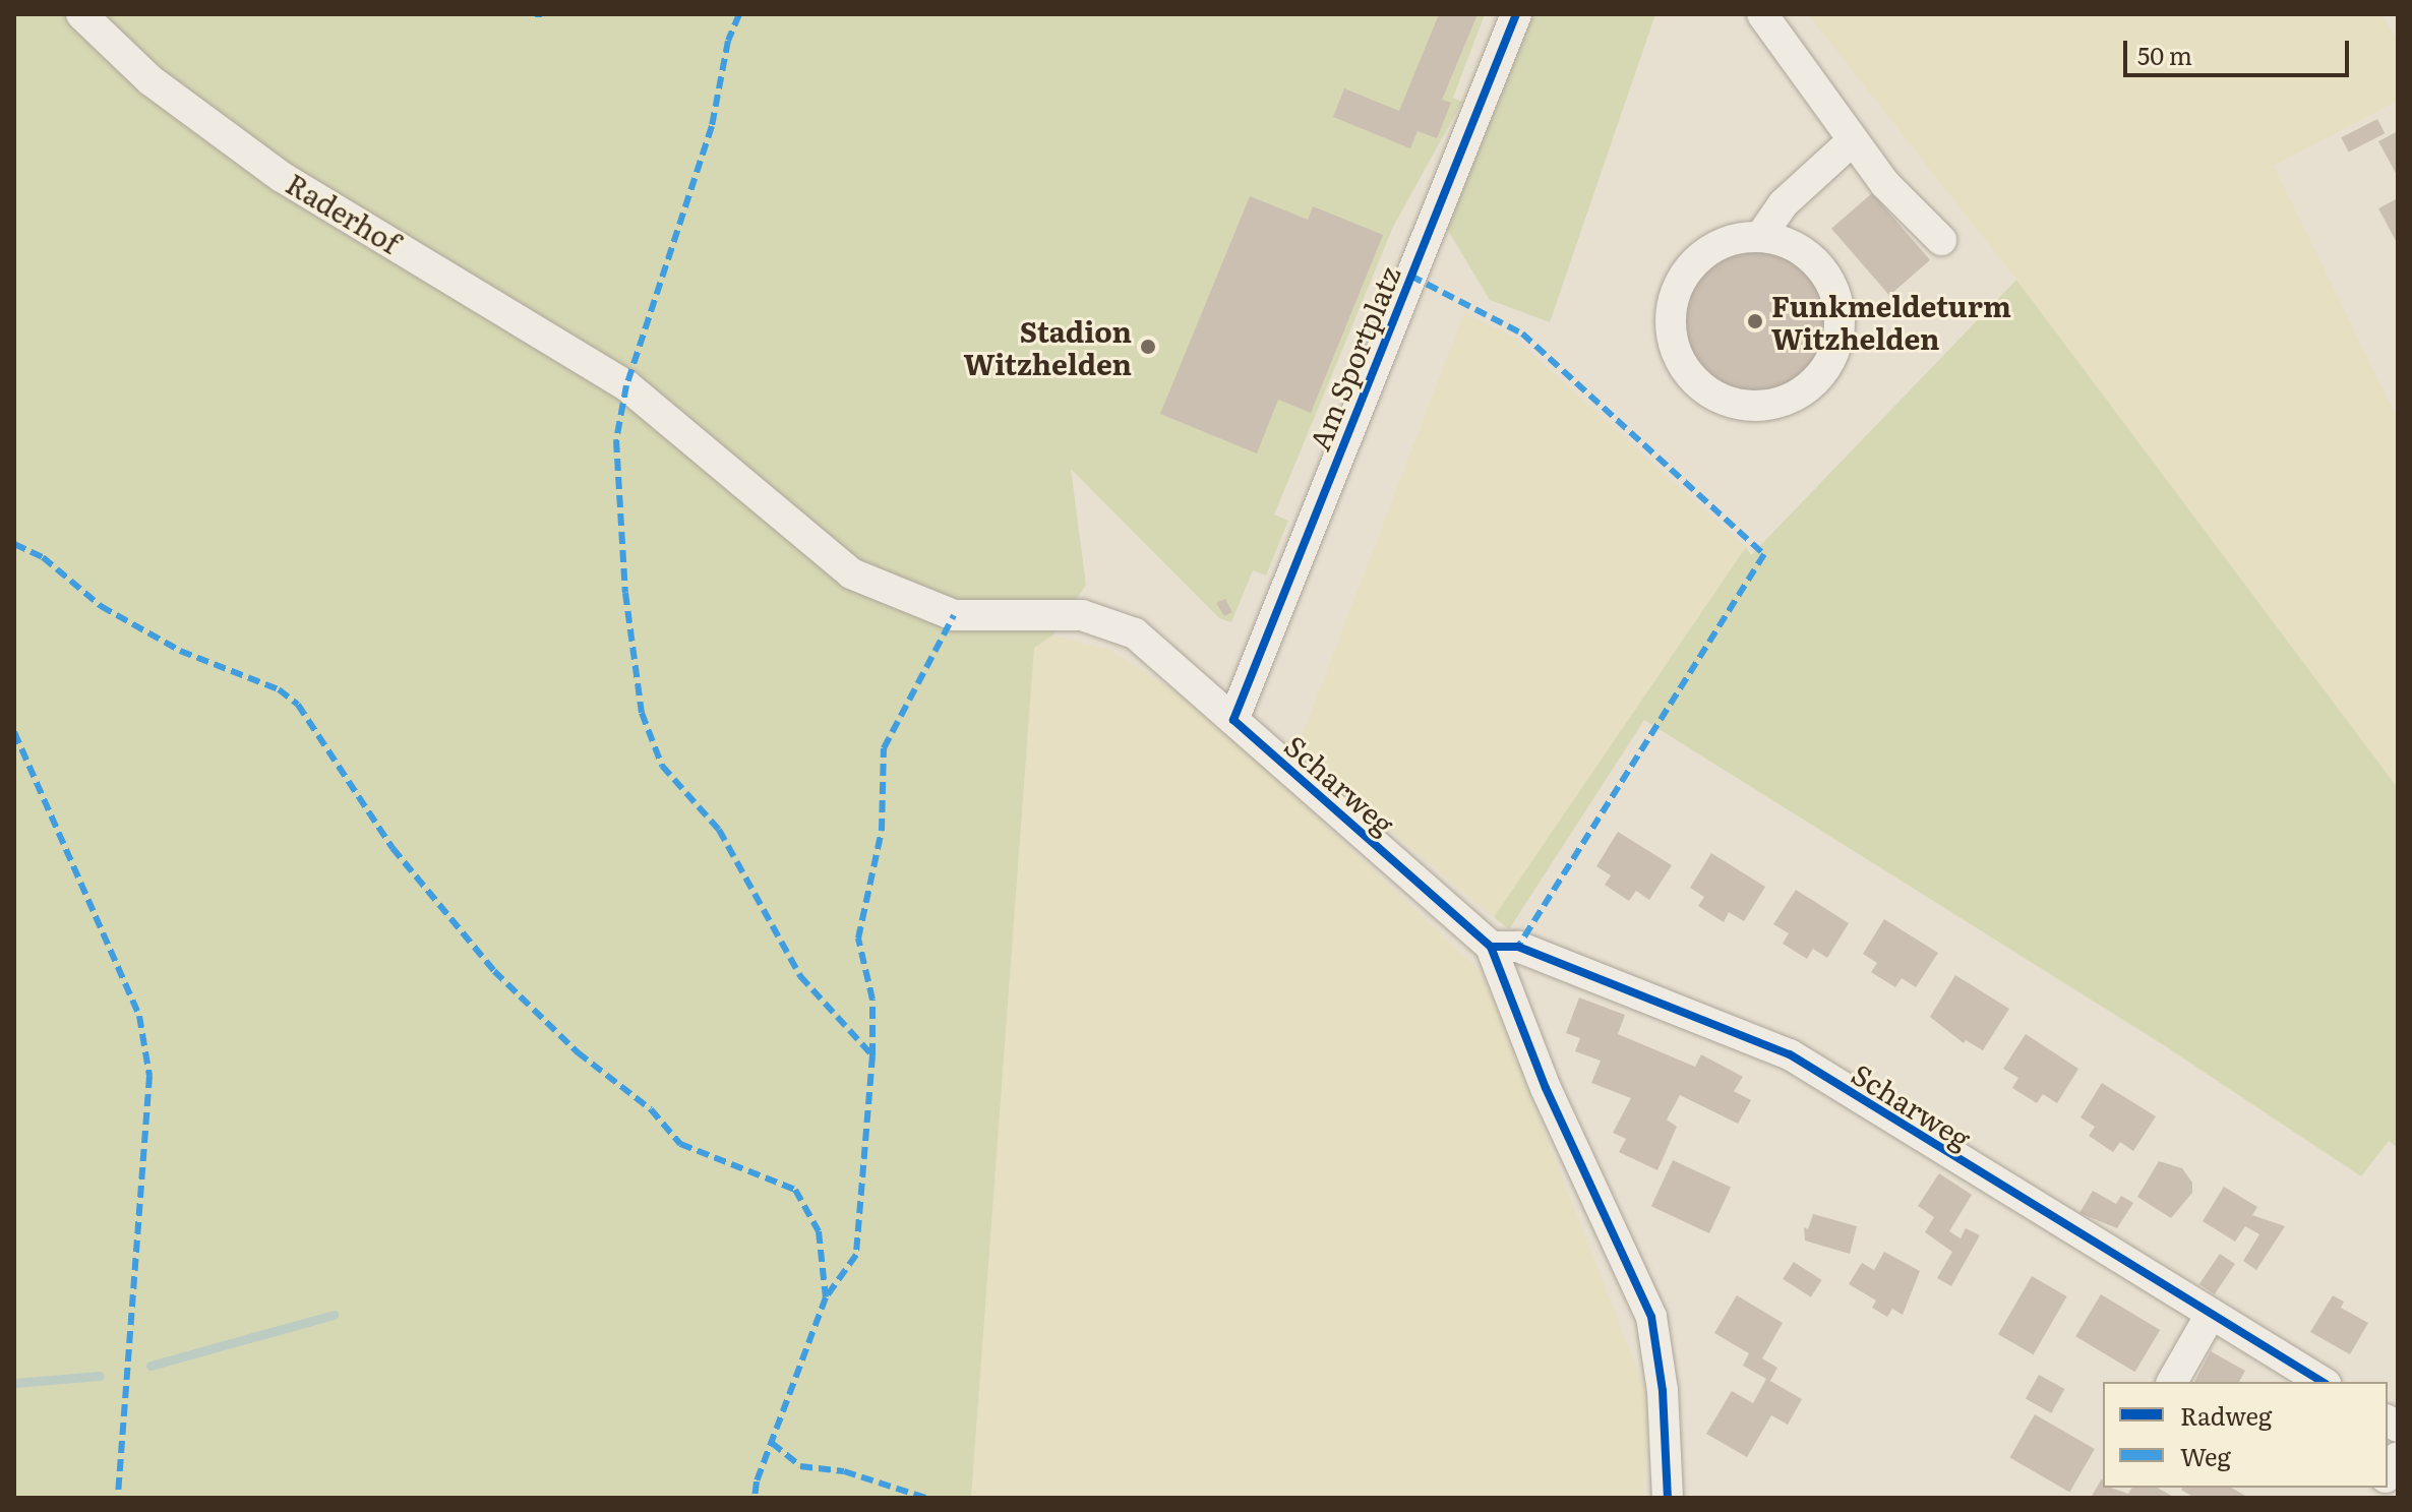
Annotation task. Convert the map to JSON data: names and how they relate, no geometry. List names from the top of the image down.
{
  "streets": {
    "street": ["Raderhof", "Am Sportplatz", "Scharweg"]
  },
  "crossings": [
    ["Raderhof", "Am Sportplatz"],
    ["Raderhof", "Scharweg"],
    ["Am Sportplatz", "Scharweg"]
  ],
  "places": ["Funkmeldeturm Witzhelden", "Stadion Witzhelden"],
  "legend": ["Radweg", "Weg"],
  "scale_bar": "50 m"
}
